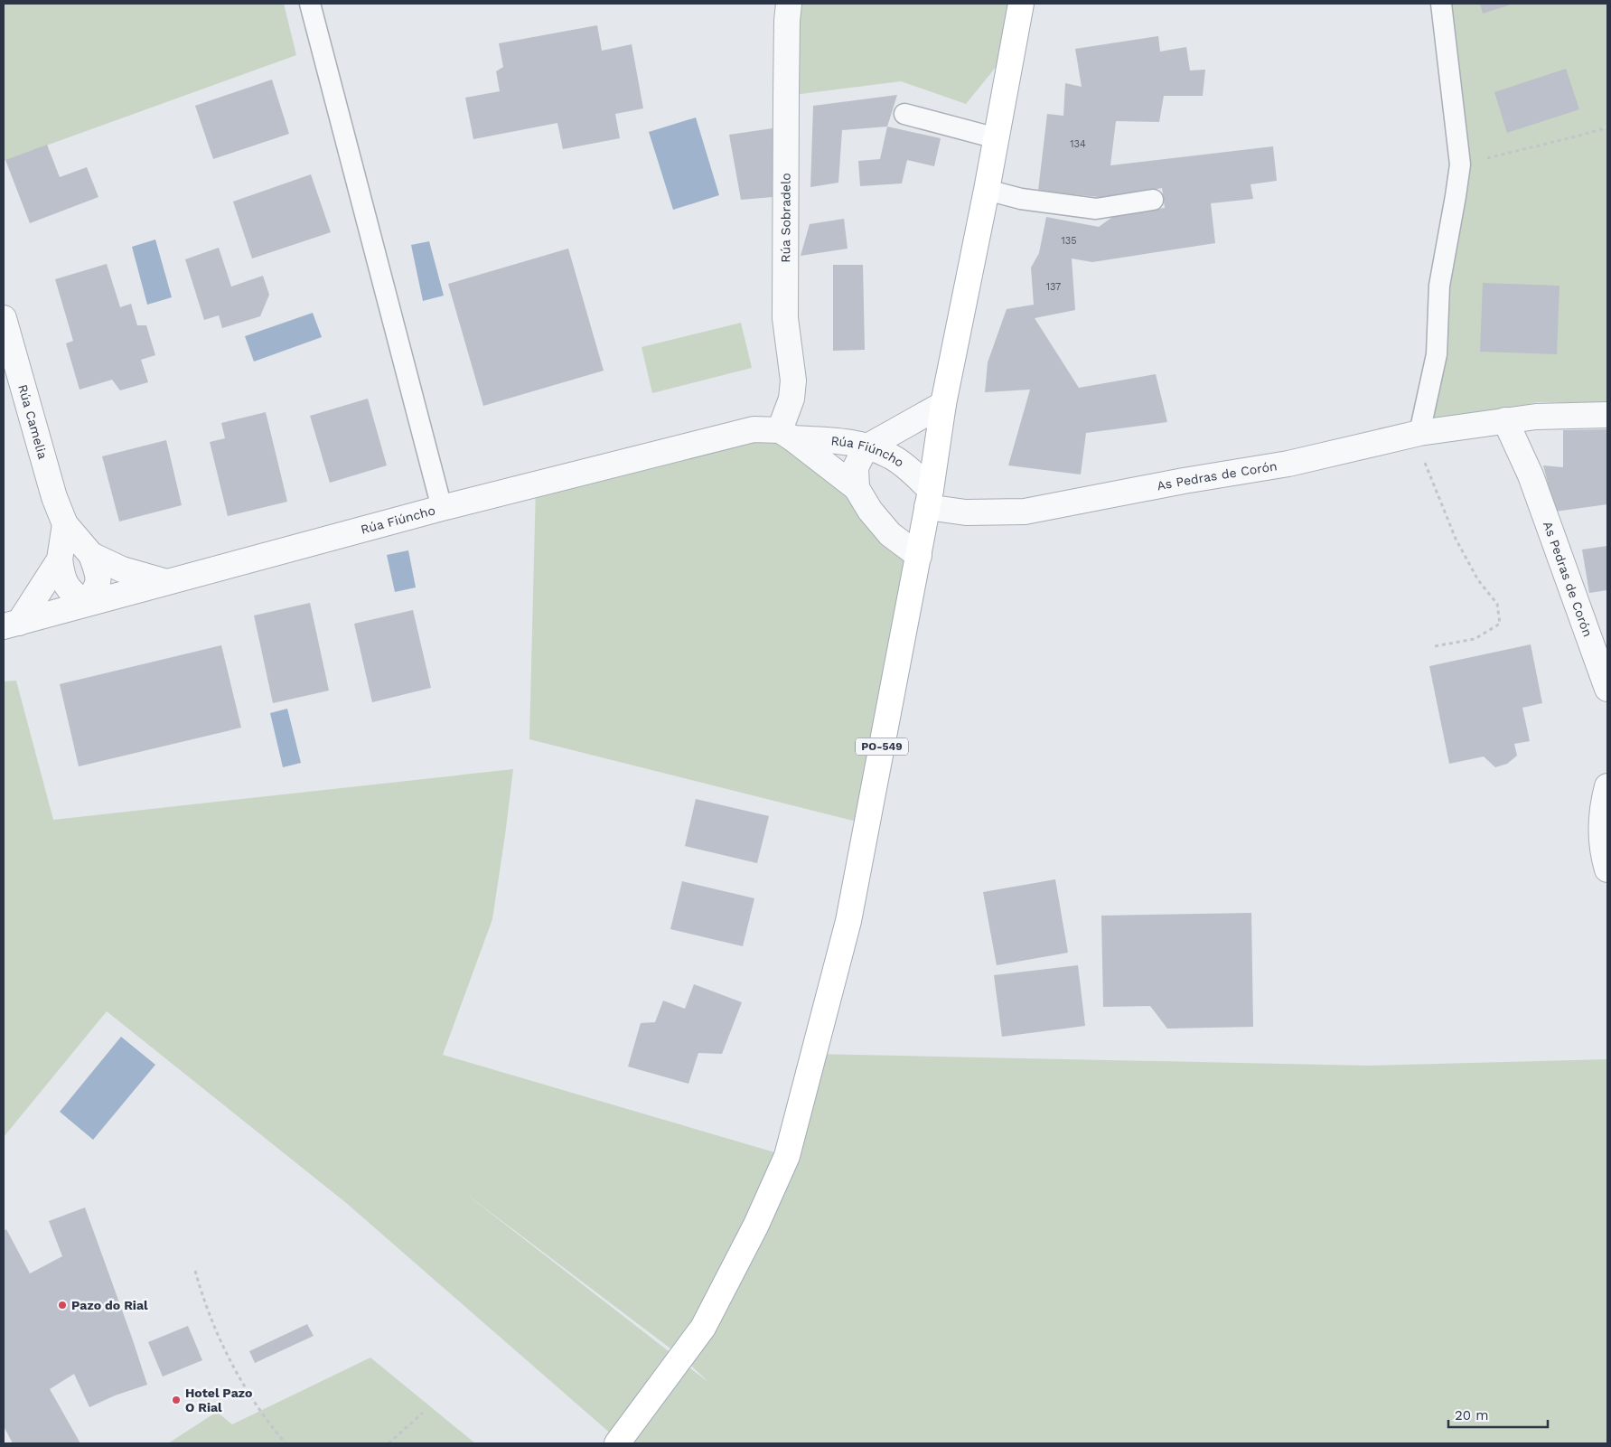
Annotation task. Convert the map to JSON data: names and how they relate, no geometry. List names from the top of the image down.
{
  "streets": {
    "main road": ["PO-549"],
    "street": [
      "Rúa Sobradelo",
      "Rúa Camelia",
      "Rúa Fiúncho",
      "As Pedras de Corón"
    ]
  },
  "crossings": [
    ["Rúa Sobradelo", "Rúa Fiúncho"],
    ["Rúa Fiúncho", "As Pedras de Corón"],
    ["Rúa Fiúncho", "PO-549"],
    ["As Pedras de Corón", "PO-549"]
  ],
  "places": ["Pazo do Rial", "Hotel Pazo O Rial"],
  "house_numbers": ["134", "135", "137"],
  "scale_bar": "20 m"
}
